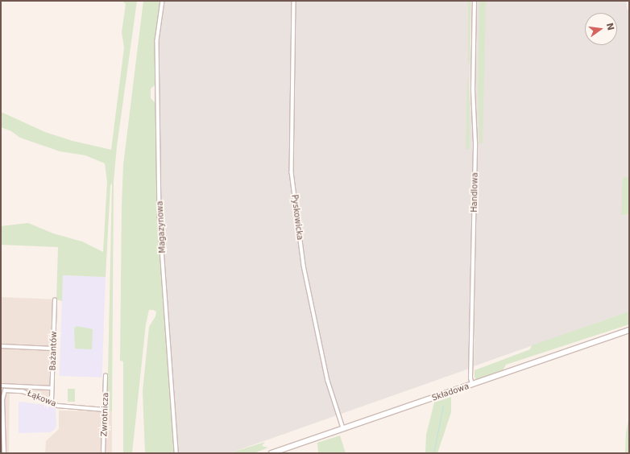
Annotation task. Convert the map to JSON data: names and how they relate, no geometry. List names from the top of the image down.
{
  "streets": {
    "main road": ["Składowa"],
    "street": [
      "Handlowa",
      "Pyskowicka",
      "Magazynowa",
      "Bażantów",
      "Łąkowa",
      "Zwrotnicza"
    ]
  },
  "crossings": [
    ["Handlowa", "Składowa"],
    ["Pyskowicka", "Składowa"],
    ["Bażantów", "Łąkowa"],
    ["Łąkowa", "Zwrotnicza"]
  ],
  "north": "right"
}
